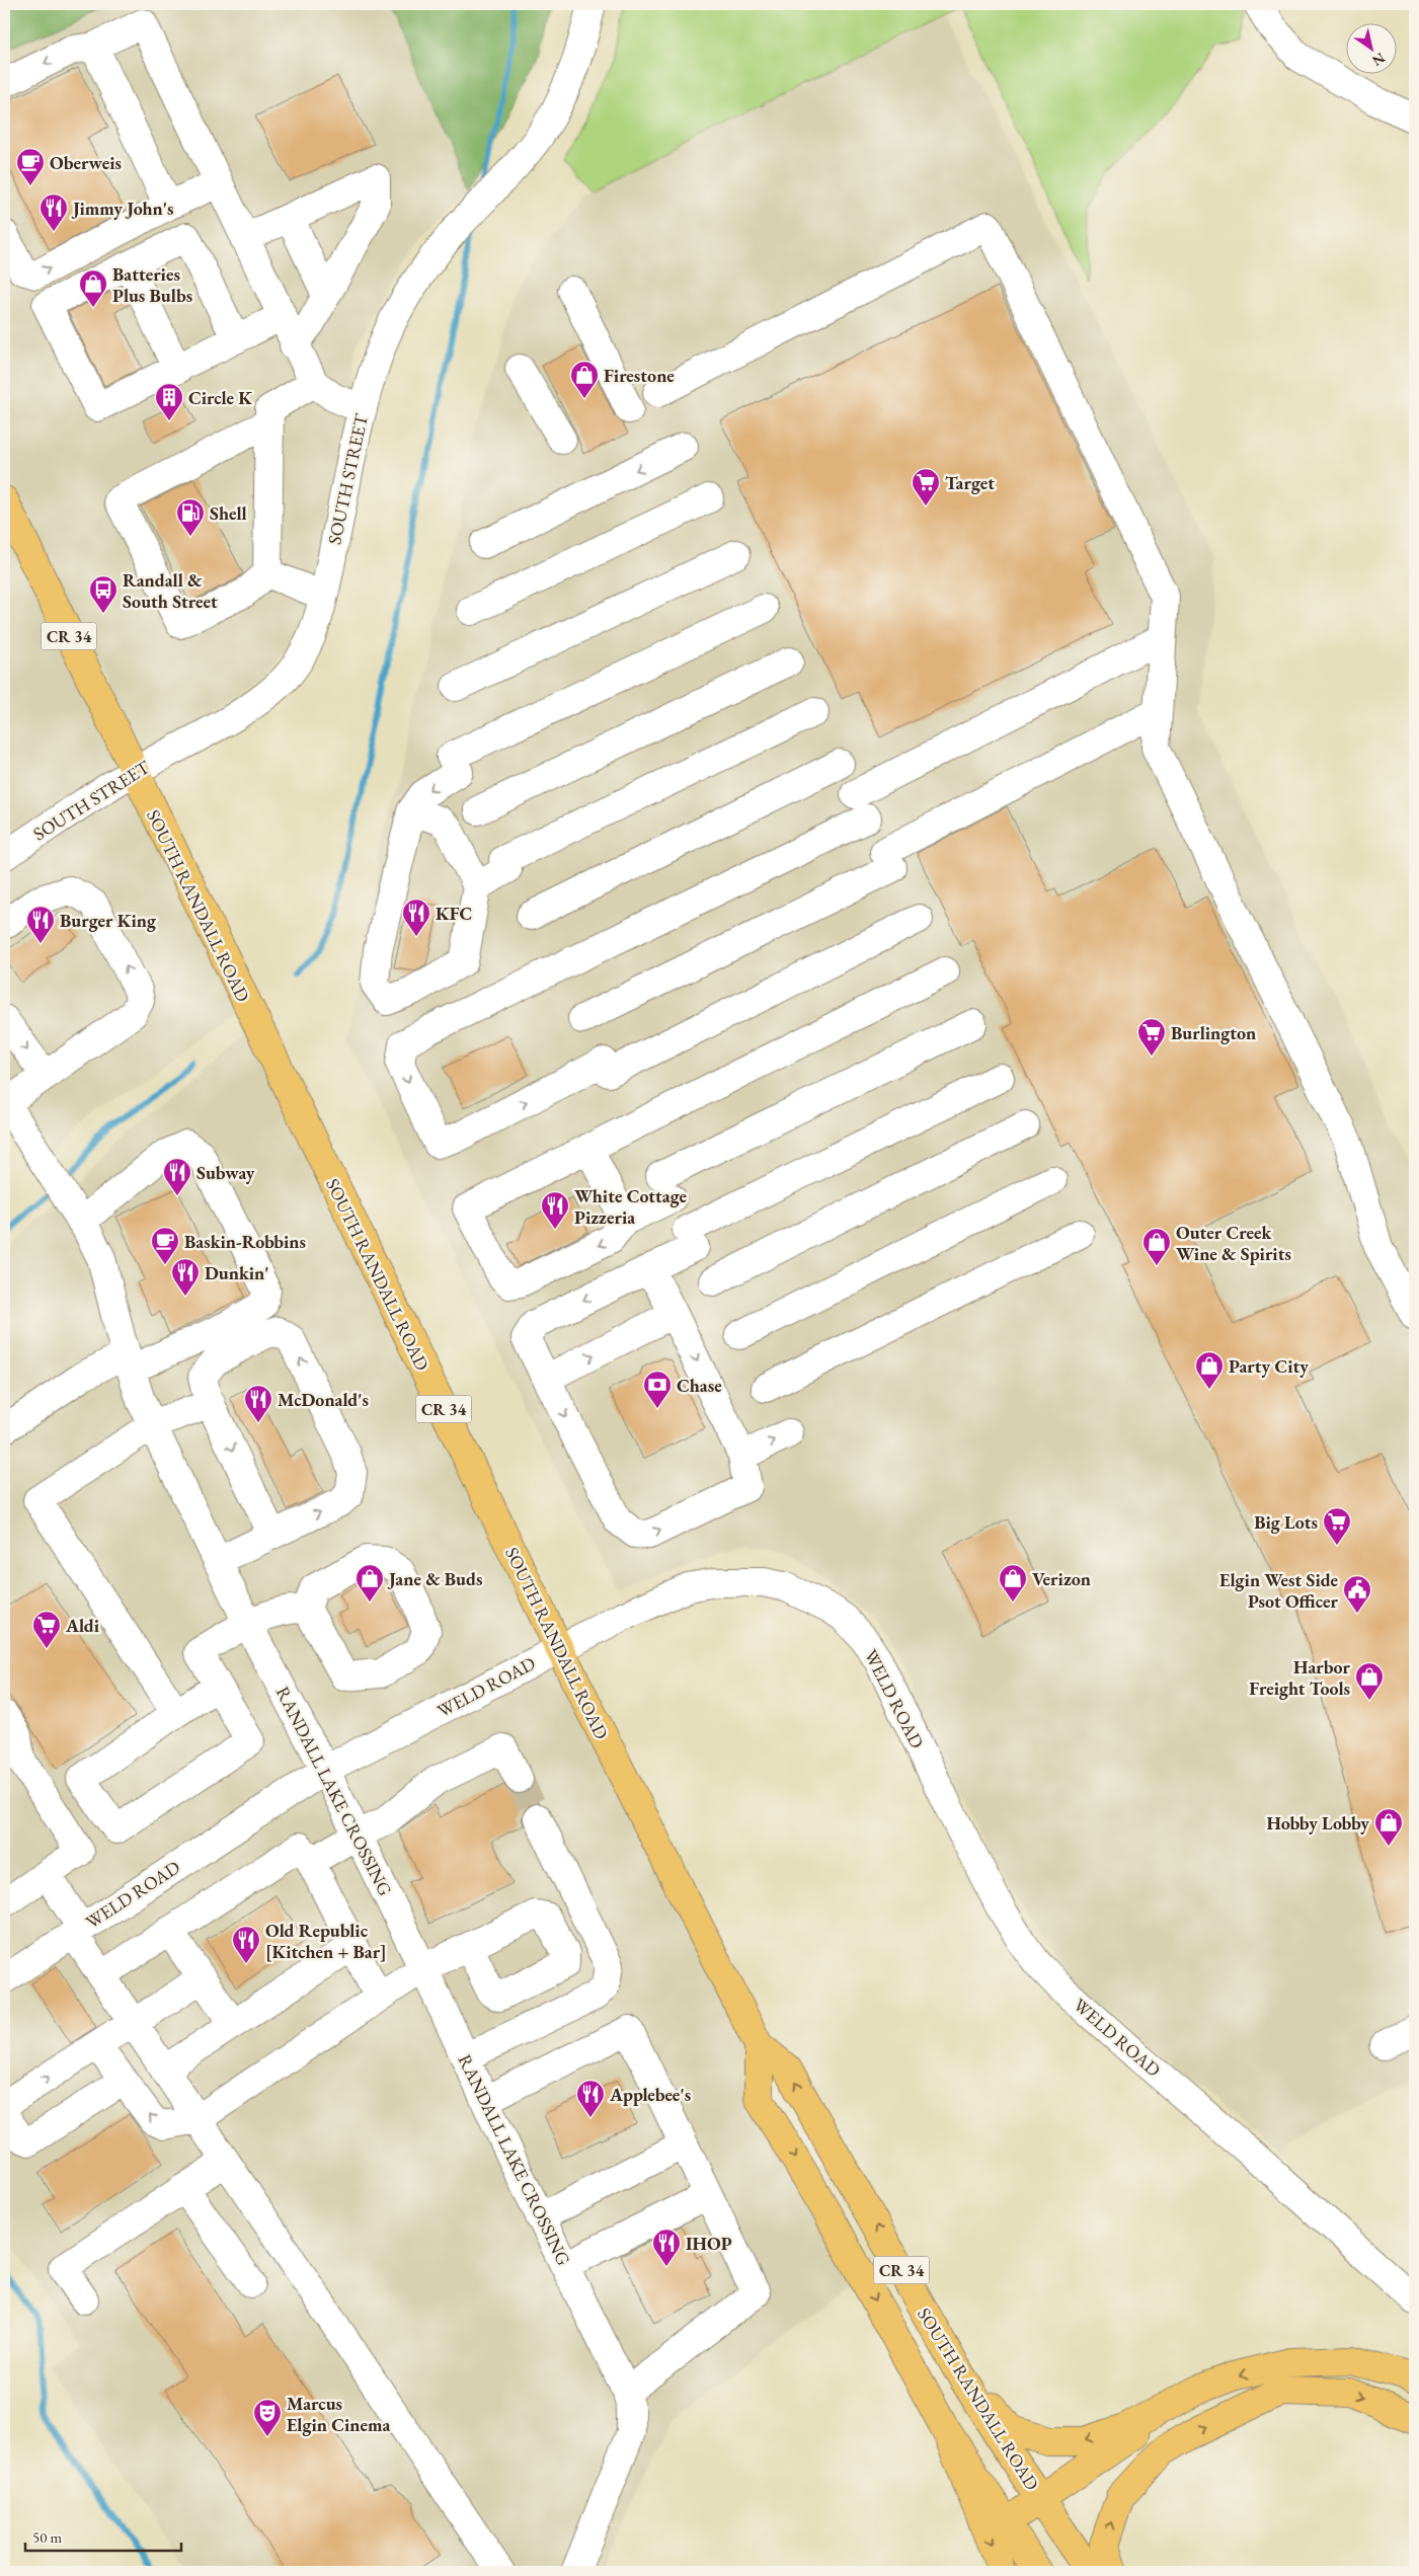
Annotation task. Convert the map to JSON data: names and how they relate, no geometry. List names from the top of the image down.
{
  "streets": {
    "main road": ["CR 34", "SOUTH RANDALL ROAD"],
    "street": ["SOUTH STREET", "WELD ROAD", "RANDALL LAKE CROSSING"]
  },
  "crossings": [
    ["SOUTH STREET", "SOUTH RANDALL ROAD"],
    ["SOUTH RANDALL ROAD", "WELD ROAD"],
    ["WELD ROAD", "RANDALL LAKE CROSSING"]
  ],
  "places": {
    "cafe": ["Oberweis", "Baskin-Robbins"],
    "restaurant": [
      "Jimmy John's",
      "KFC",
      "Burger King",
      "Subway",
      "White Cottage Pizzeria",
      "Dunkin'",
      "McDonald's",
      "Old Republic [Kitchen + Bar]",
      "Applebee's",
      "IHOP"
    ],
    "shop": [
      "Batteries Plus Bulbs",
      "Firestone",
      "Outer Creek Wine & Spirits",
      "Party City",
      "Jane & Buds",
      "Verizon",
      "Harbor Freight Tools",
      "Hobby Lobby"
    ],
    "building": ["Circle K"],
    "supermarket": [
      "Target",
      "Burlington",
      "Big Lots",
      "Aldi"
    ],
    "fuel station": ["Shell"],
    "bus stop": ["Randall & South Street"],
    "bank": ["Chase"],
    "public building": ["Elgin West Side Psot Officer"],
    "theatre": ["Marcus Elgin Cinema"]
  },
  "scale_bar": "50 m",
  "north": "bottom right"
}
